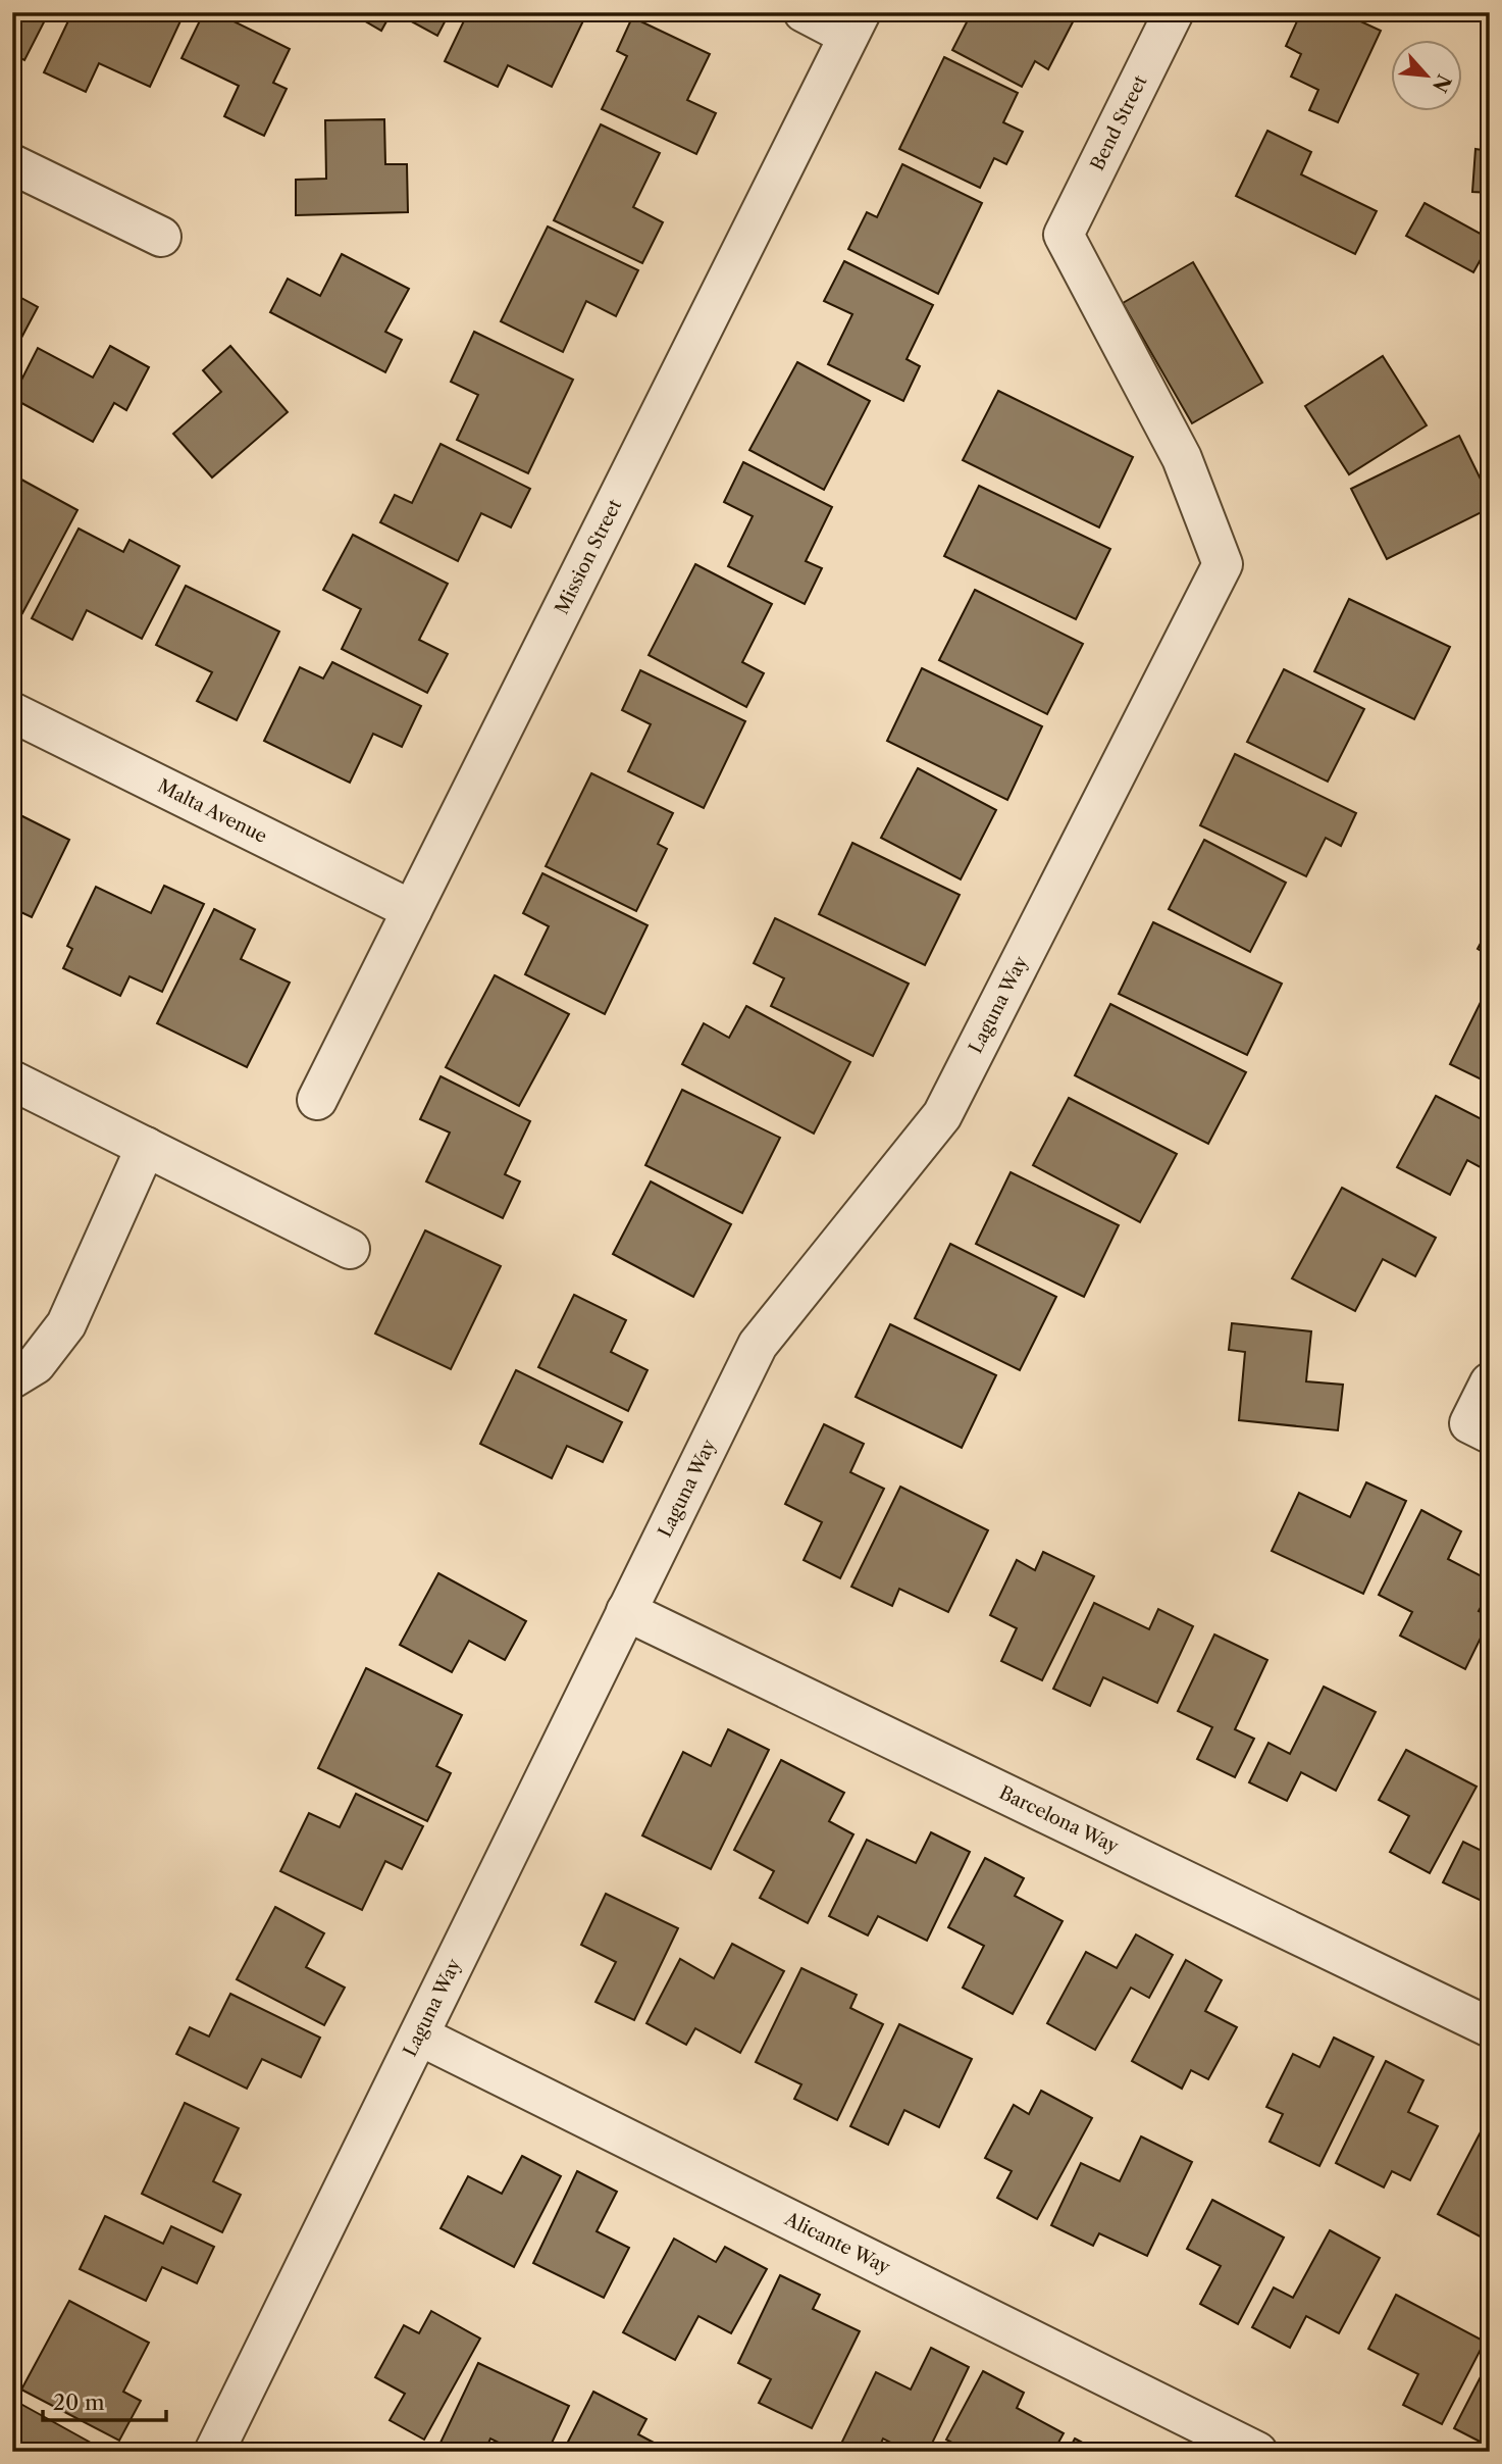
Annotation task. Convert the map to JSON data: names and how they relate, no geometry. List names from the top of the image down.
{
  "streets": {
    "street": [
      "Bend Street",
      "Mission Street",
      "Malta Avenue",
      "Laguna Way",
      "Barcelona Way",
      "Alicante Way"
    ]
  },
  "crossings": [
    ["Bend Street", "Laguna Way"],
    ["Mission Street", "Malta Avenue"],
    ["Laguna Way", "Barcelona Way"],
    ["Laguna Way", "Alicante Way"]
  ],
  "scale_bar": "20 m",
  "north": "bottom right"
}
